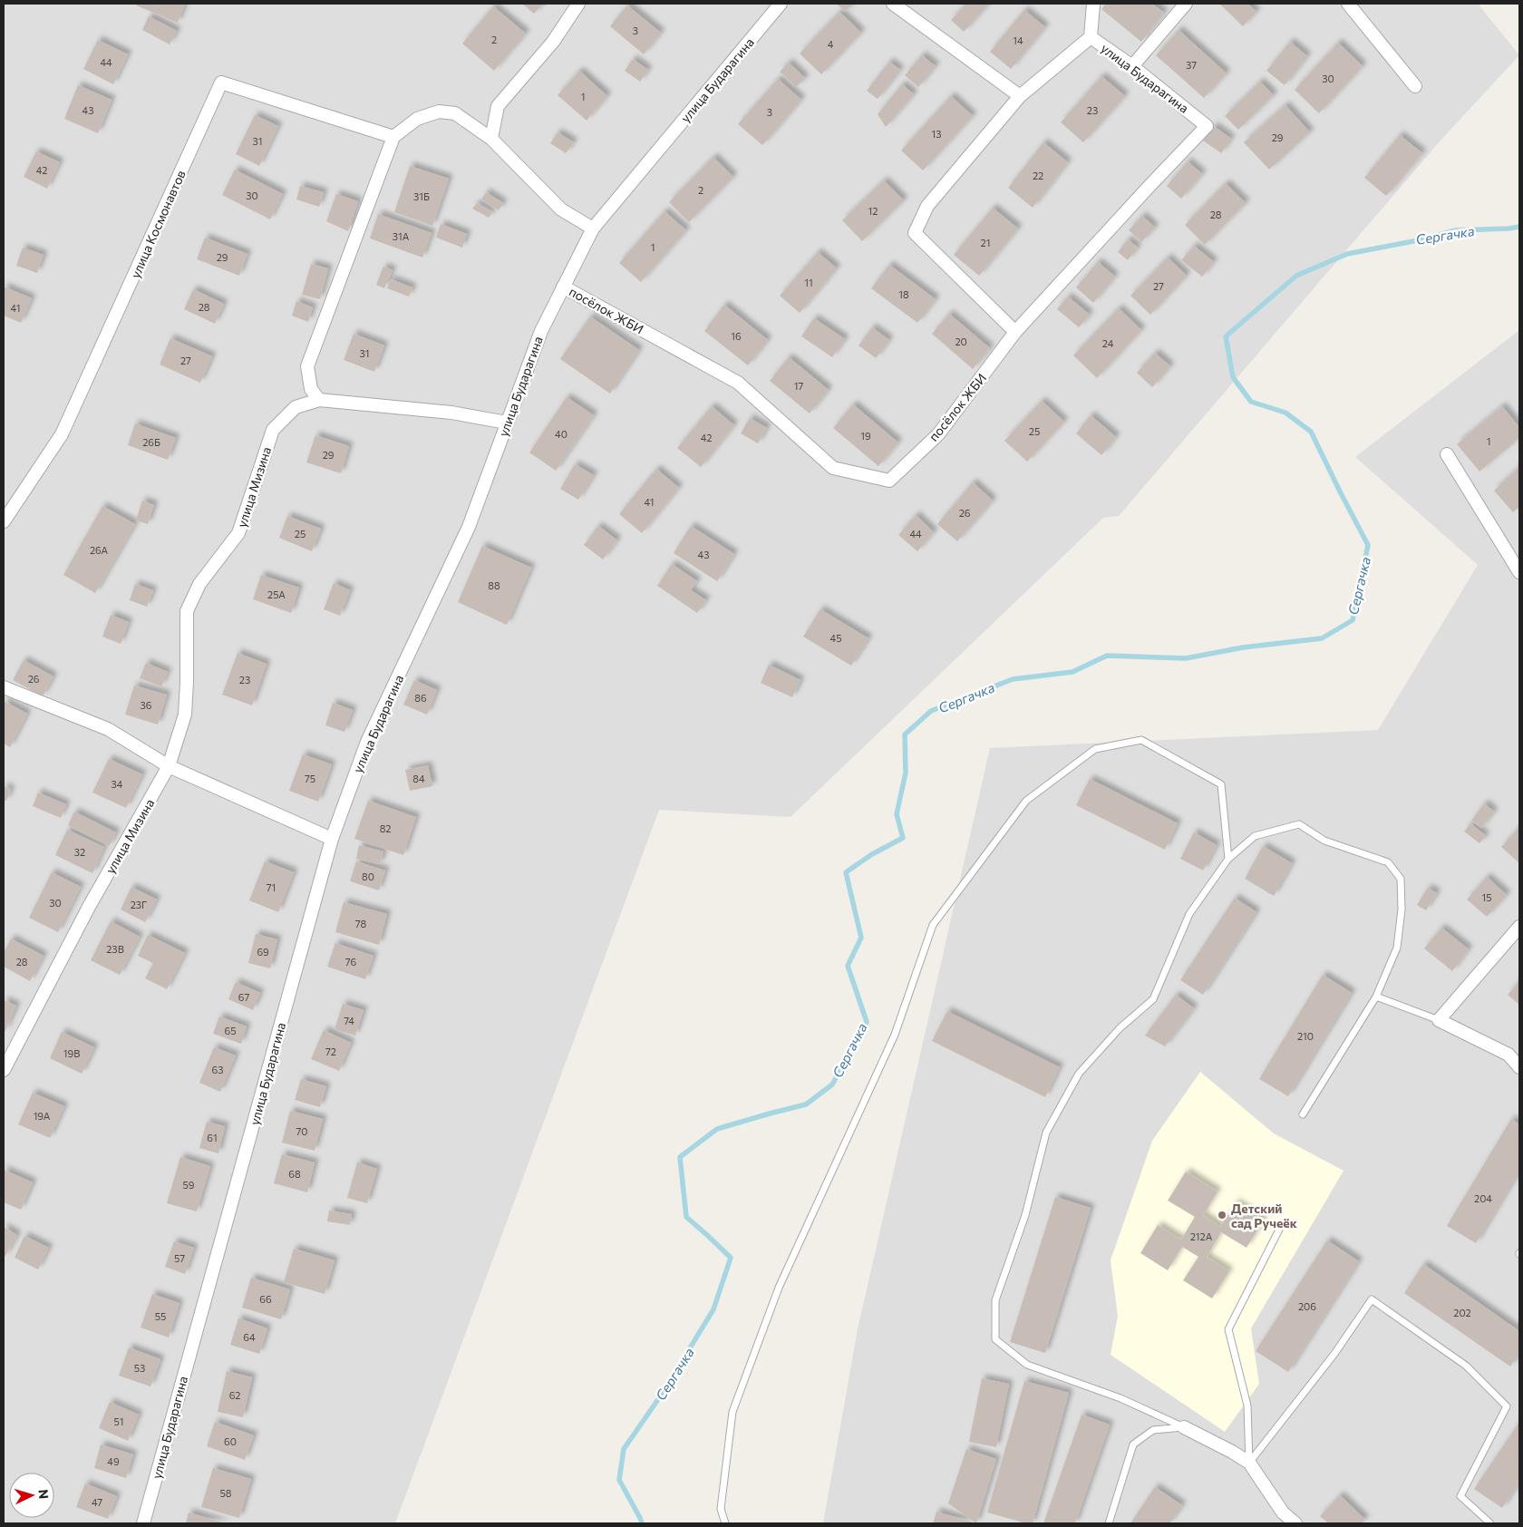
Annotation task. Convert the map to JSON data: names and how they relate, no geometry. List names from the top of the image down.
{
  "streets": {
    "street": [
      "улица Бударагина",
      "улица Космонавтов",
      "посёлок ЖБИ",
      "улица Мизина"
    ]
  },
  "crossings": [
    ["улица Бударагина", "посёлок ЖБИ"]
  ],
  "water": ["Сергачка"],
  "places": ["Детский сад Ручеёк"],
  "house_numbers": [
    "3",
    "2",
    "14",
    "4",
    "44",
    "37",
    "30",
    "1",
    "43",
    "23",
    "3",
    "13",
    "29",
    "31",
    "42",
    "22",
    "2",
    "30",
    "31Б",
    "12",
    "28",
    "31А",
    "21",
    "1",
    "29",
    "11",
    "27",
    "18",
    "28",
    "41",
    "16",
    "20",
    "24",
    "31",
    "27",
    "17",
    "25",
    "40",
    "19",
    "42",
    "1",
    "26Б",
    "29",
    "41",
    "26",
    "25",
    "44",
    "26А",
    "43",
    "88",
    "25А",
    "45",
    "26",
    "23",
    "86",
    "36",
    "75",
    "84",
    "34",
    "82",
    "32",
    "80",
    "71",
    "15",
    "30",
    "23Г",
    "78",
    "23В",
    "69",
    "28",
    "76",
    "67",
    "74",
    "65",
    "210",
    "72",
    "19В",
    "63",
    "19А",
    "70",
    "61",
    "68",
    "59",
    "204",
    "212А",
    "57",
    "66",
    "206",
    "202",
    "55",
    "64",
    "53",
    "62",
    "51",
    "60",
    "49",
    "58",
    "47"
  ],
  "north": "right"
}
